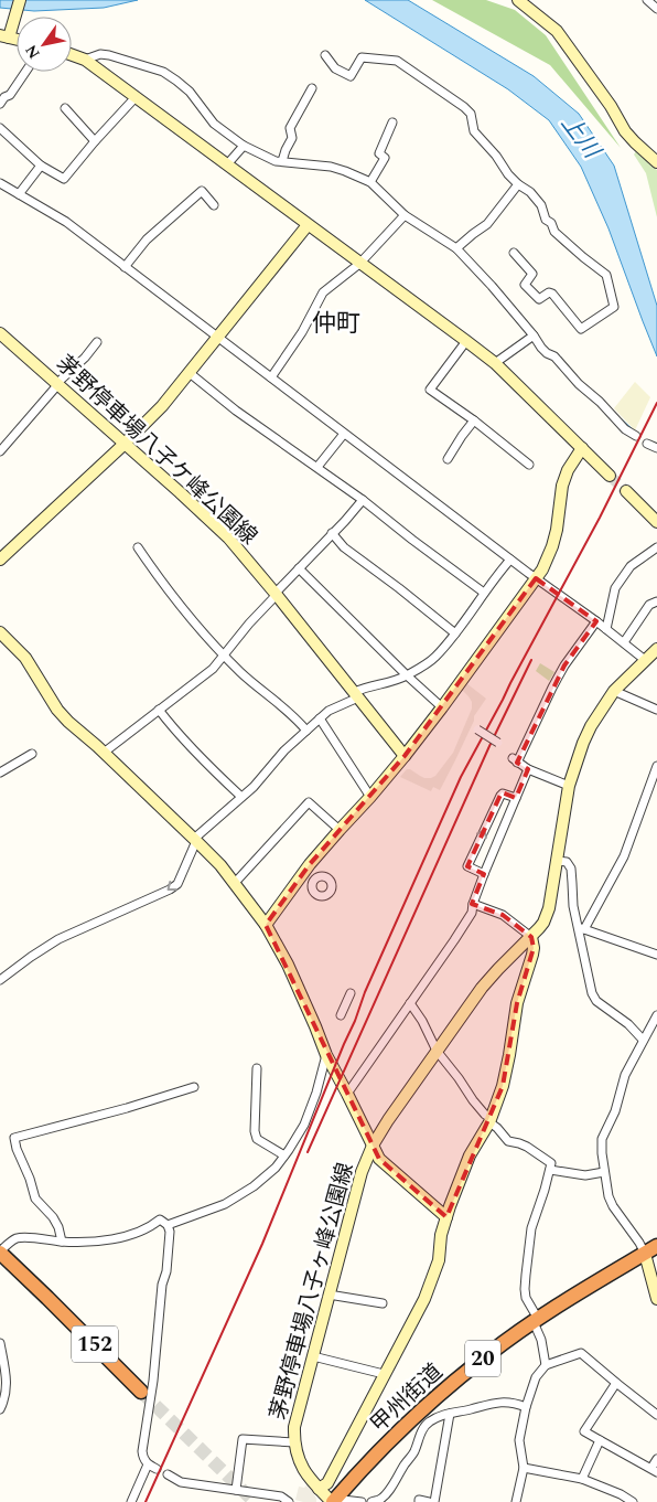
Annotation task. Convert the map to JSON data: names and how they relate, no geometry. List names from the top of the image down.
{
  "streets": {
    "highway": ["152", "20", "甲州街道"],
    "street": ["茅野停車場八子ケ峰公園線", "茅野停車場八子ヶ峰公園線"]
  },
  "crossings": [
    ["茅野停車場八子ヶ峰公園線", "甲州街道"]
  ],
  "districts": ["仲町"],
  "water": ["上川"],
  "north": "bottom left"
}
